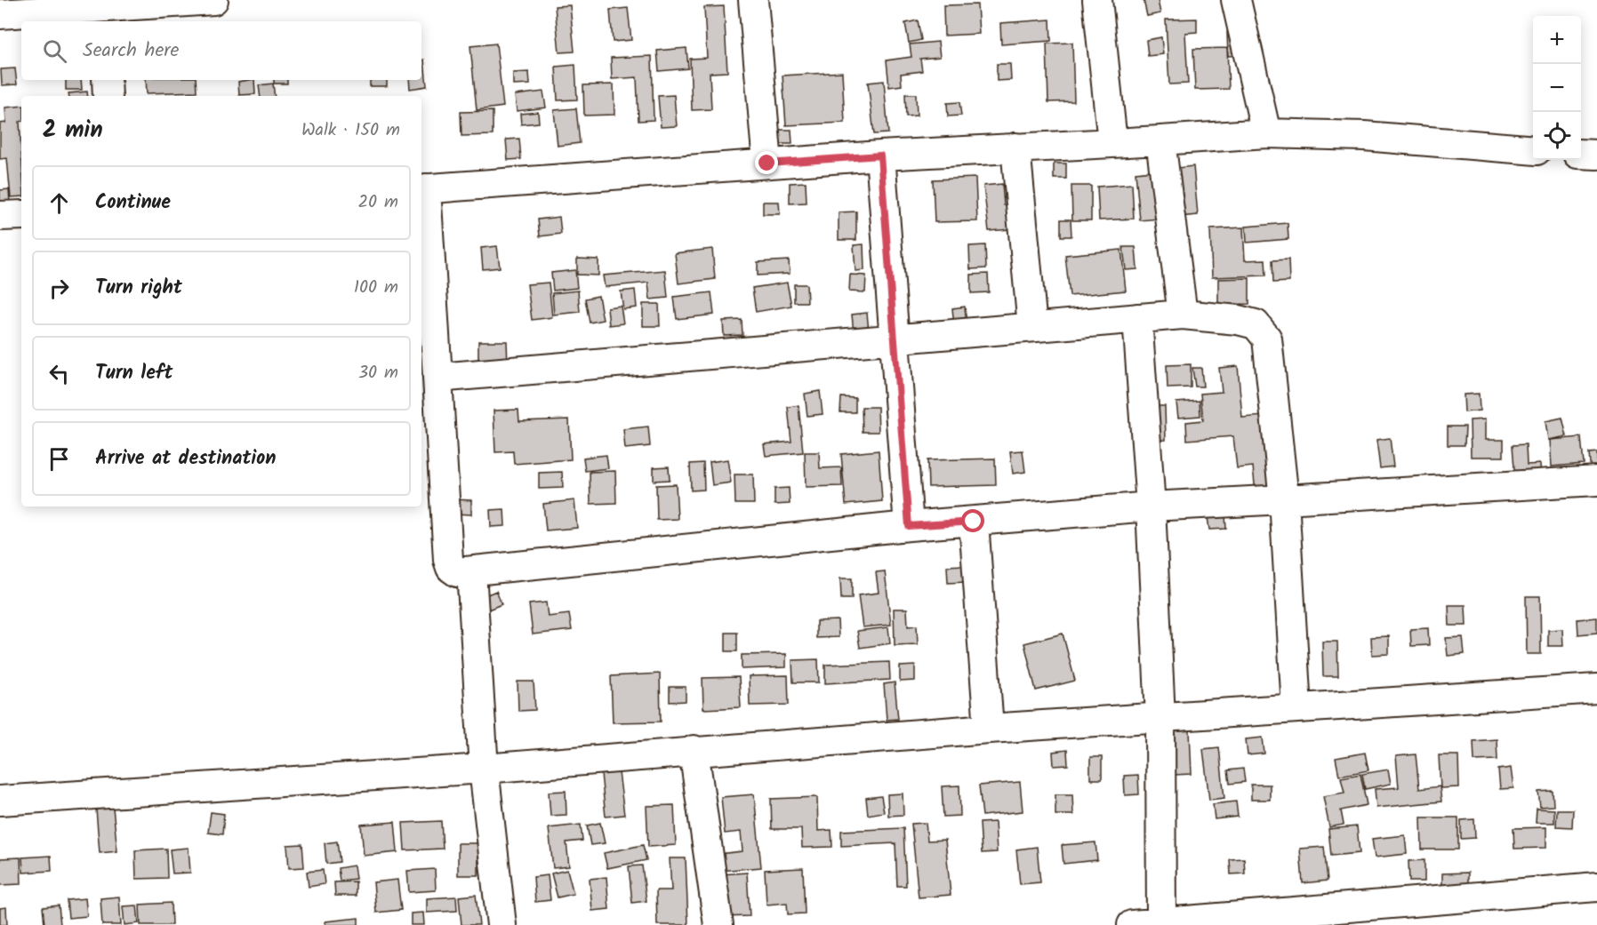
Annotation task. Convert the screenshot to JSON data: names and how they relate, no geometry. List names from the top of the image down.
{
  "page": {
    "map_buttons": ["+", "−"],
    "search": "Search here",
    "heading": ["2 min", "Walk · 150 m"],
    "list": [
      ["Continue", "20 m"],
      ["Turn right", "100 m"],
      ["Turn left", "30 m"],
      "Arrive at destination"
    ]
  }
}
